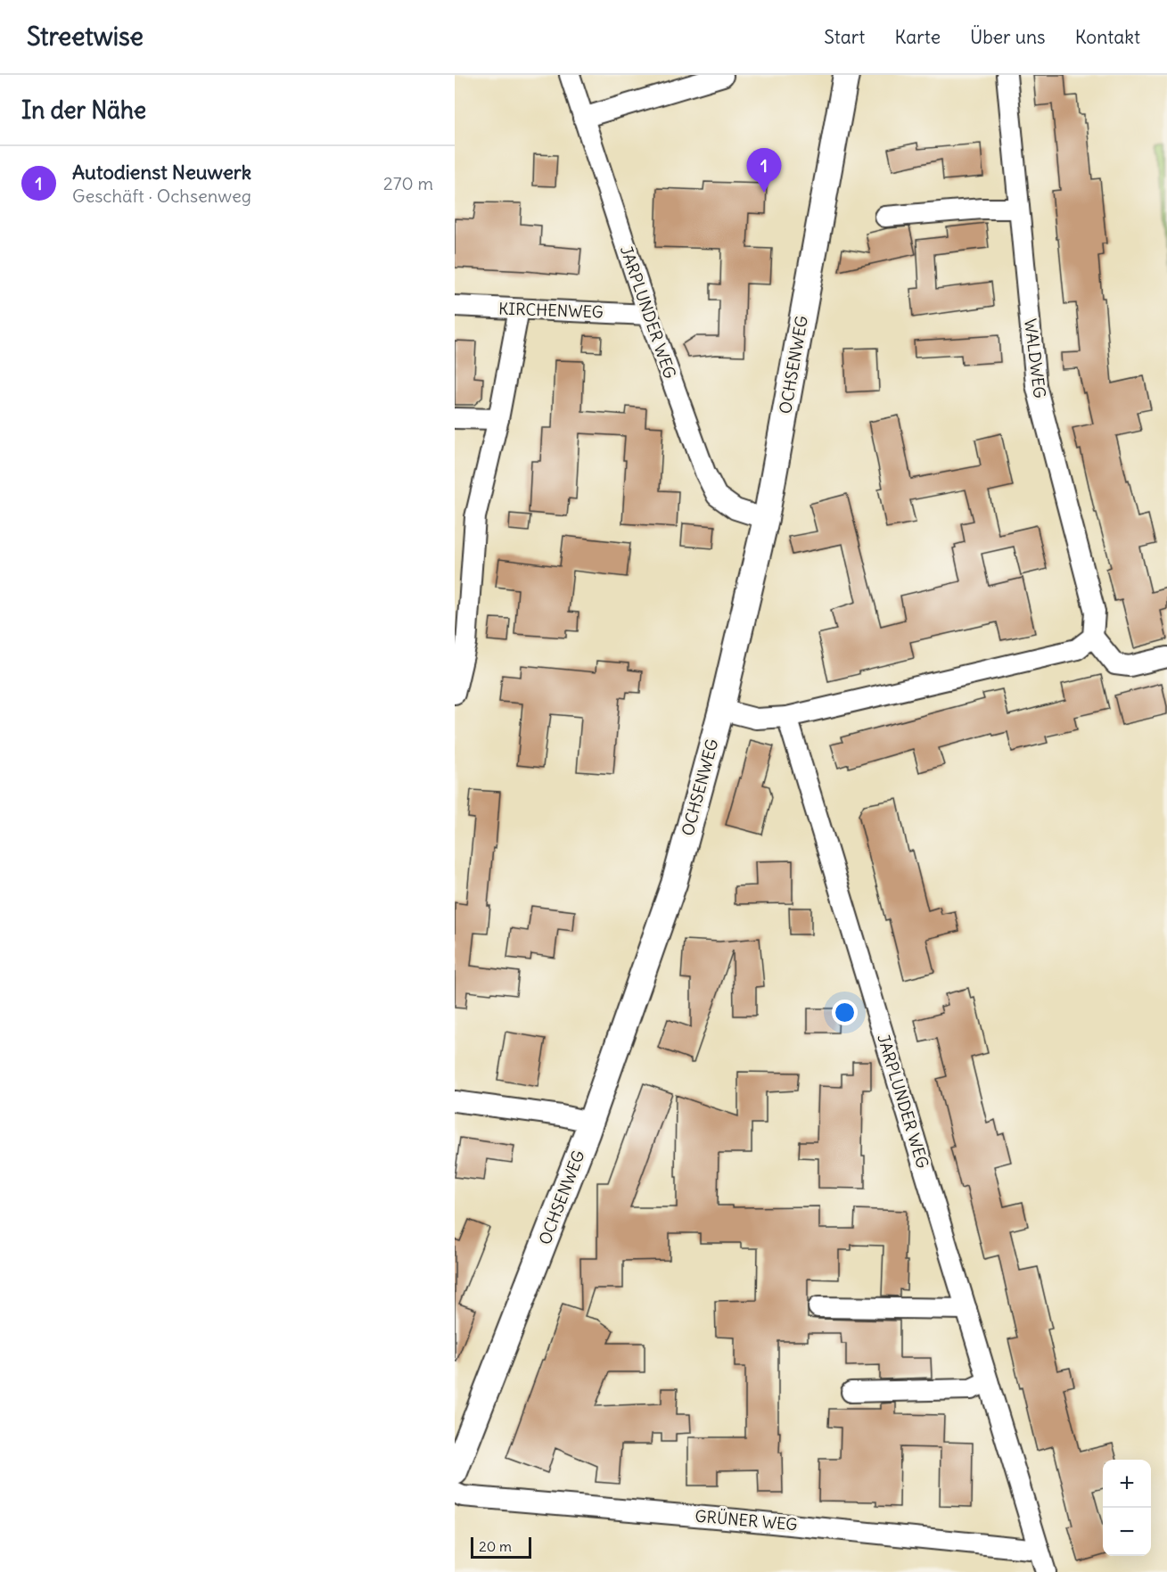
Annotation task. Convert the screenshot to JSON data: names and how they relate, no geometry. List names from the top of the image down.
{
  "streets": {
    "main road": ["OCHSENWEG"],
    "street": [
      "KIRCHENWEG",
      "JARPLUNDER WEG",
      "WALDWEG",
      "GRÜNER WEG"
    ]
  },
  "crossings": [
    ["KIRCHENWEG", "JARPLUNDER WEG"],
    ["JARPLUNDER WEG", "OCHSENWEG"],
    ["JARPLUNDER WEG", "GRÜNER WEG"]
  ],
  "scale_bar": "20 m",
  "page": {
    "header": "Streetwise",
    "nav": [
      "Start",
      "Karte",
      "Über uns",
      "Kontakt"
    ],
    "heading": "In der Nähe",
    "list": [
      {
        "mark": "1",
        "name": "Autodienst Neuwerk",
        "note": "Geschäft · Ochsenweg",
        "value": "270 m"
      }
    ],
    "pins": "1",
    "map_buttons": ["+", "−"],
    "scale": "20 m"
  }
}
